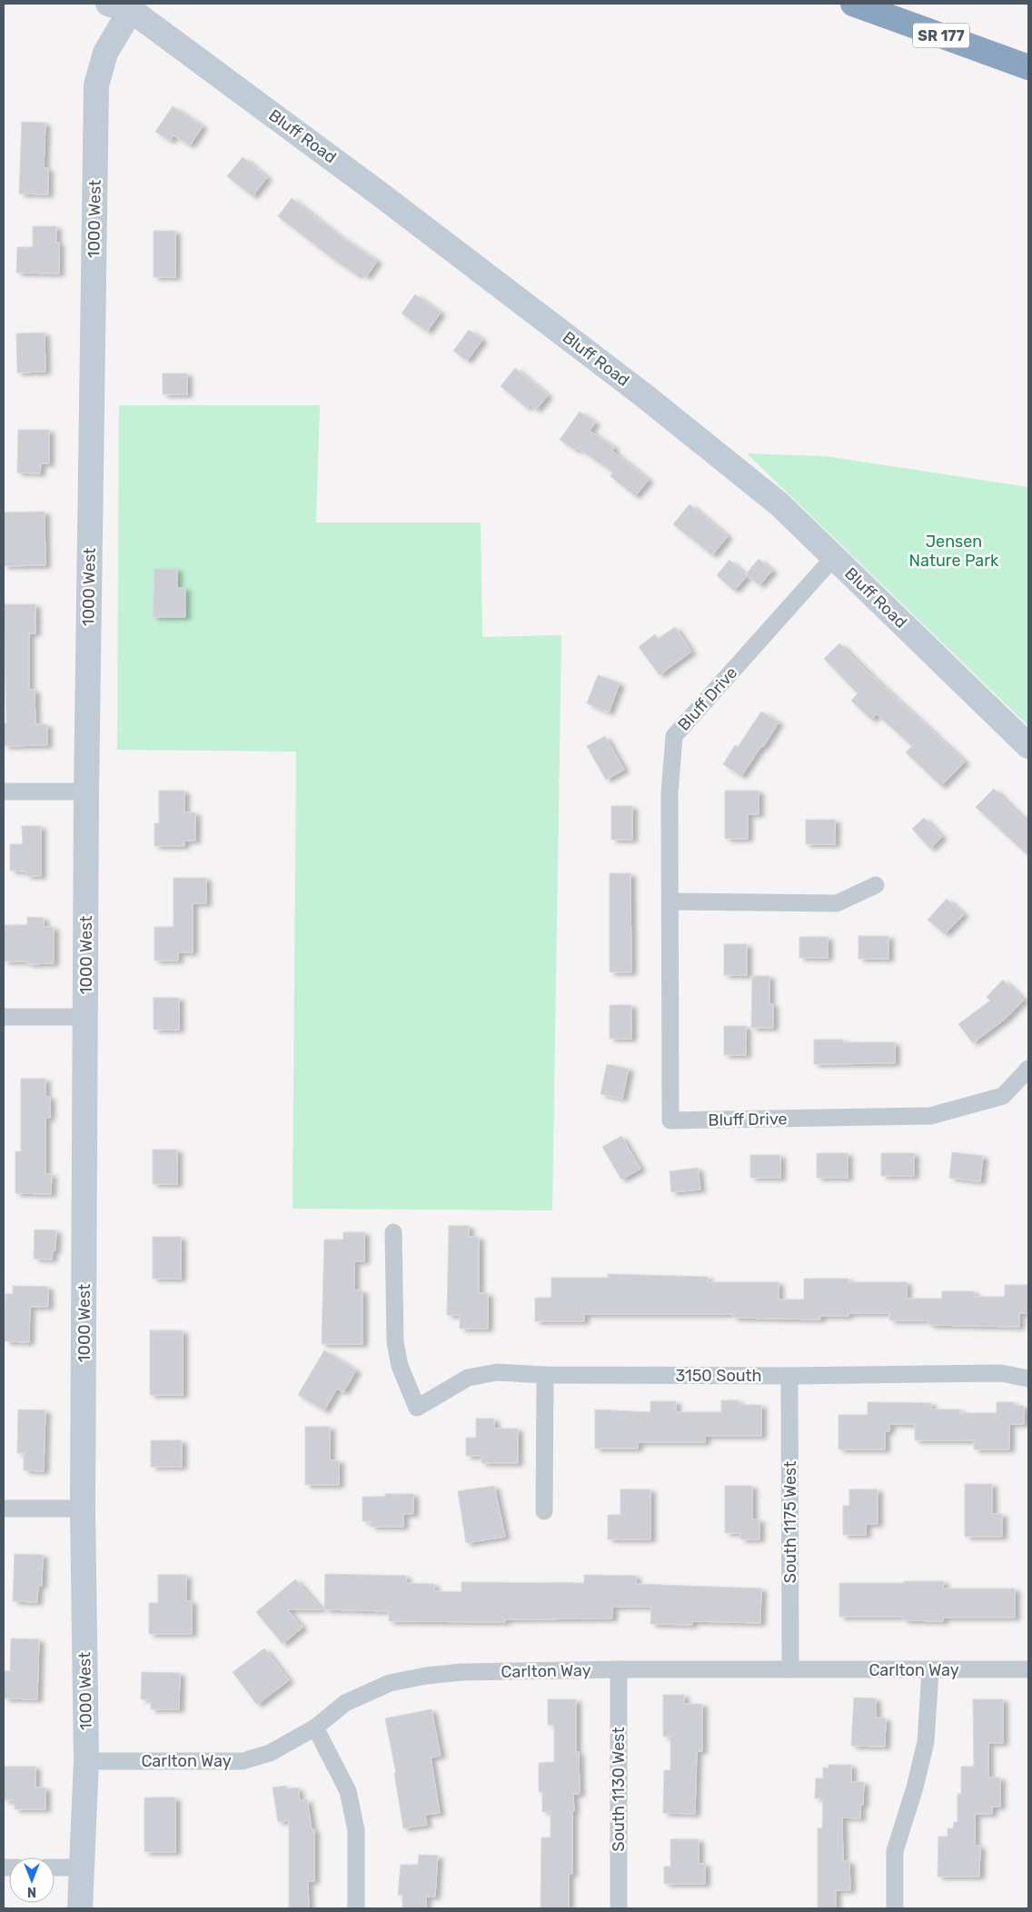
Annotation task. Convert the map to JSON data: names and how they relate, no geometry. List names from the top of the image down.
{
  "streets": {
    "highway": ["SR 177"],
    "main road": ["Bluff Road", "1000 West"],
    "street": [
      "Bluff Drive",
      "3150 South",
      "South 1175 West",
      "Carlton Way",
      "South 1130 West"
    ]
  },
  "crossings": [
    ["Bluff Road", "1000 West"],
    ["Bluff Road", "Bluff Drive"],
    ["1000 West", "Carlton Way"],
    ["3150 South", "South 1175 West"],
    ["South 1175 West", "Carlton Way"],
    ["Carlton Way", "South 1130 West"]
  ],
  "parks": ["Jensen Nature Park"],
  "north": "bottom"
}
